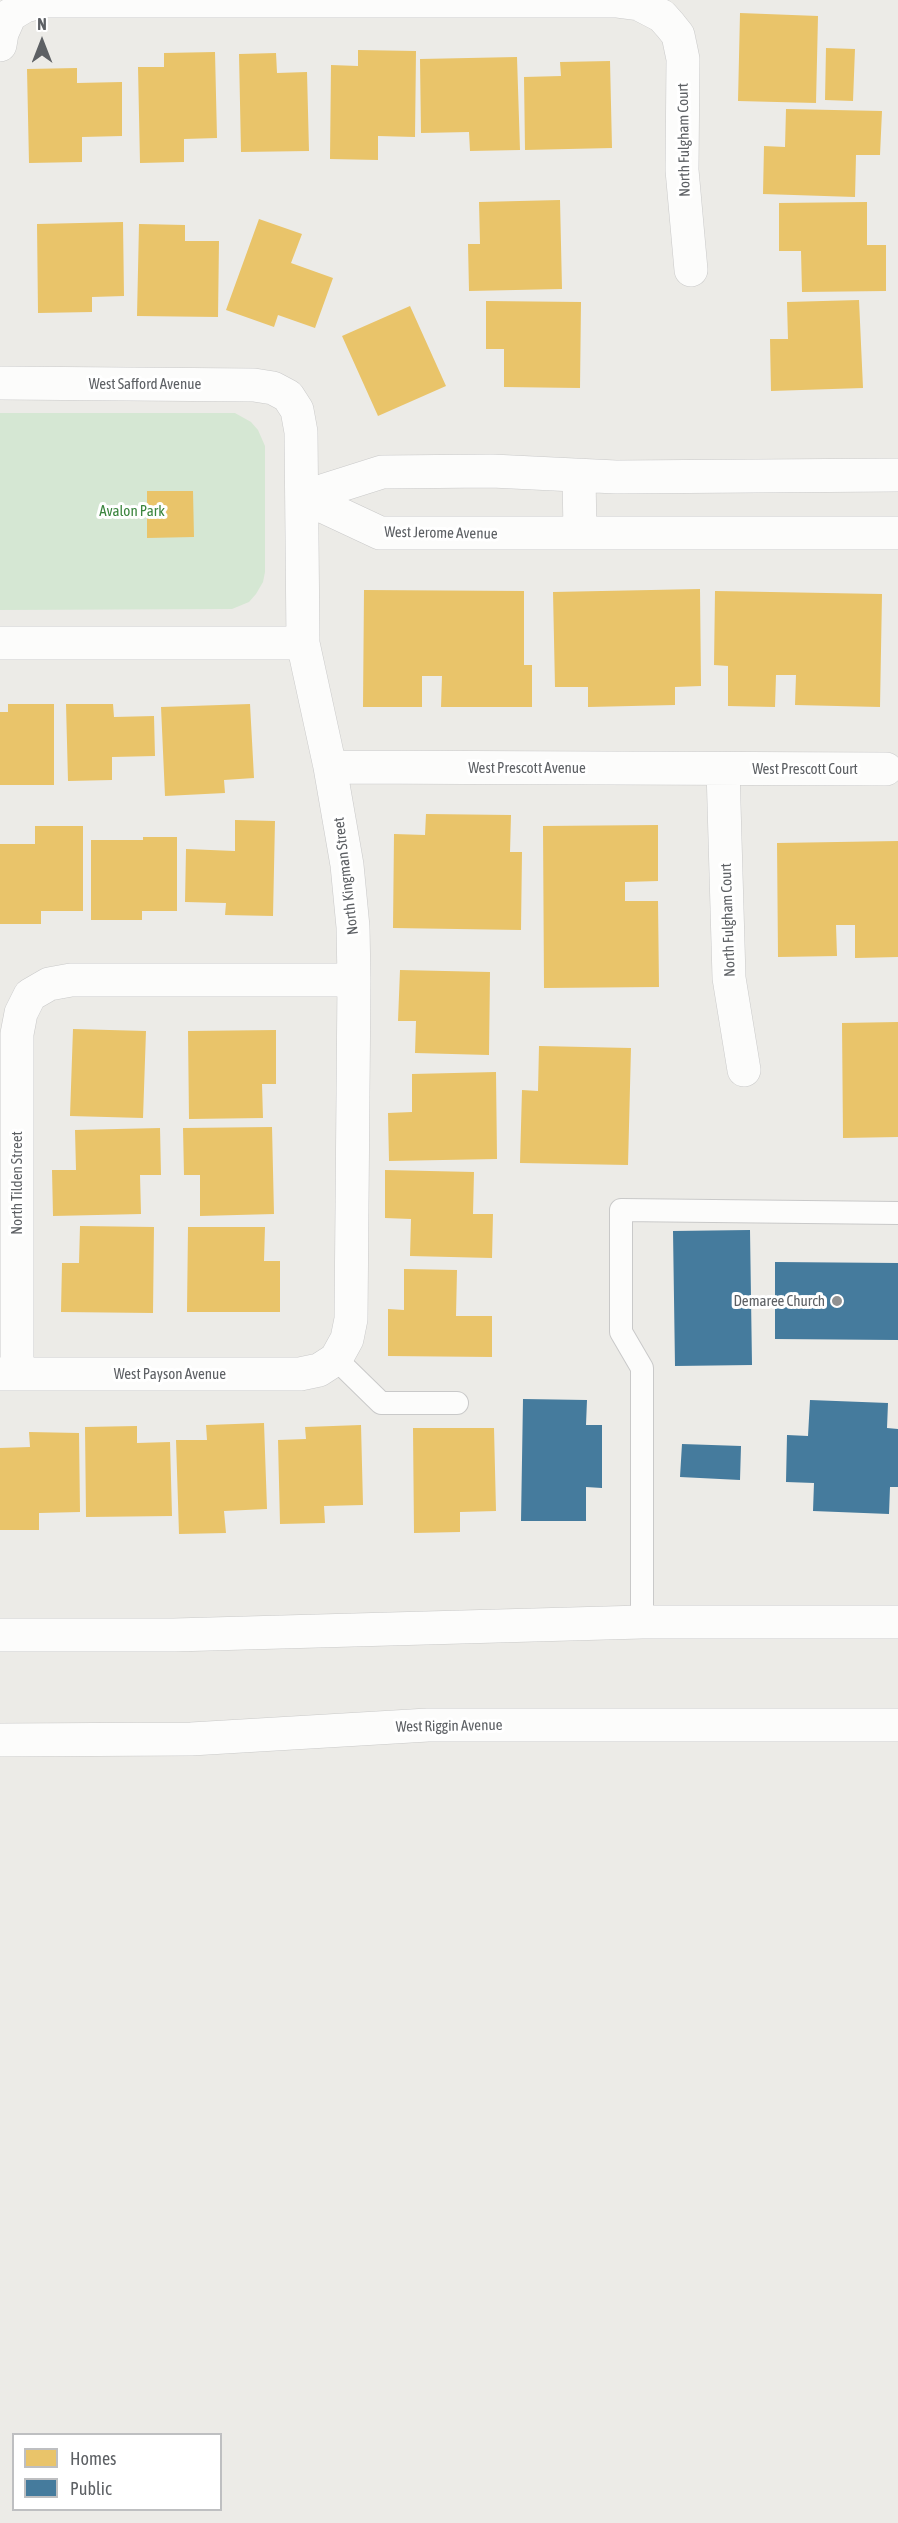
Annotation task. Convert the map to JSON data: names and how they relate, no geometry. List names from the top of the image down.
{
  "streets": {
    "street": [
      "North Fulgham Court",
      "West Safford Avenue",
      "West Jerome Avenue",
      "West Prescott Avenue",
      "West Prescott Court",
      "North Kingman Street",
      "North Tilden Street",
      "West Payson Avenue",
      "West Riggin Avenue"
    ]
  },
  "crossings": [
    ["North Fulgham Court", "West Prescott Avenue"],
    ["North Fulgham Court", "West Prescott Court"],
    ["West Safford Avenue", "North Kingman Street"],
    ["West Jerome Avenue", "North Kingman Street"],
    ["West Prescott Avenue", "West Prescott Court"],
    ["West Prescott Avenue", "North Kingman Street"],
    ["North Kingman Street", "North Tilden Street"],
    ["North Kingman Street", "West Payson Avenue"],
    ["North Tilden Street", "West Payson Avenue"]
  ],
  "parks": ["Avalon Park"],
  "places": ["Demaree Church"],
  "legend": ["Homes", "Public"],
  "north": "top"
}
